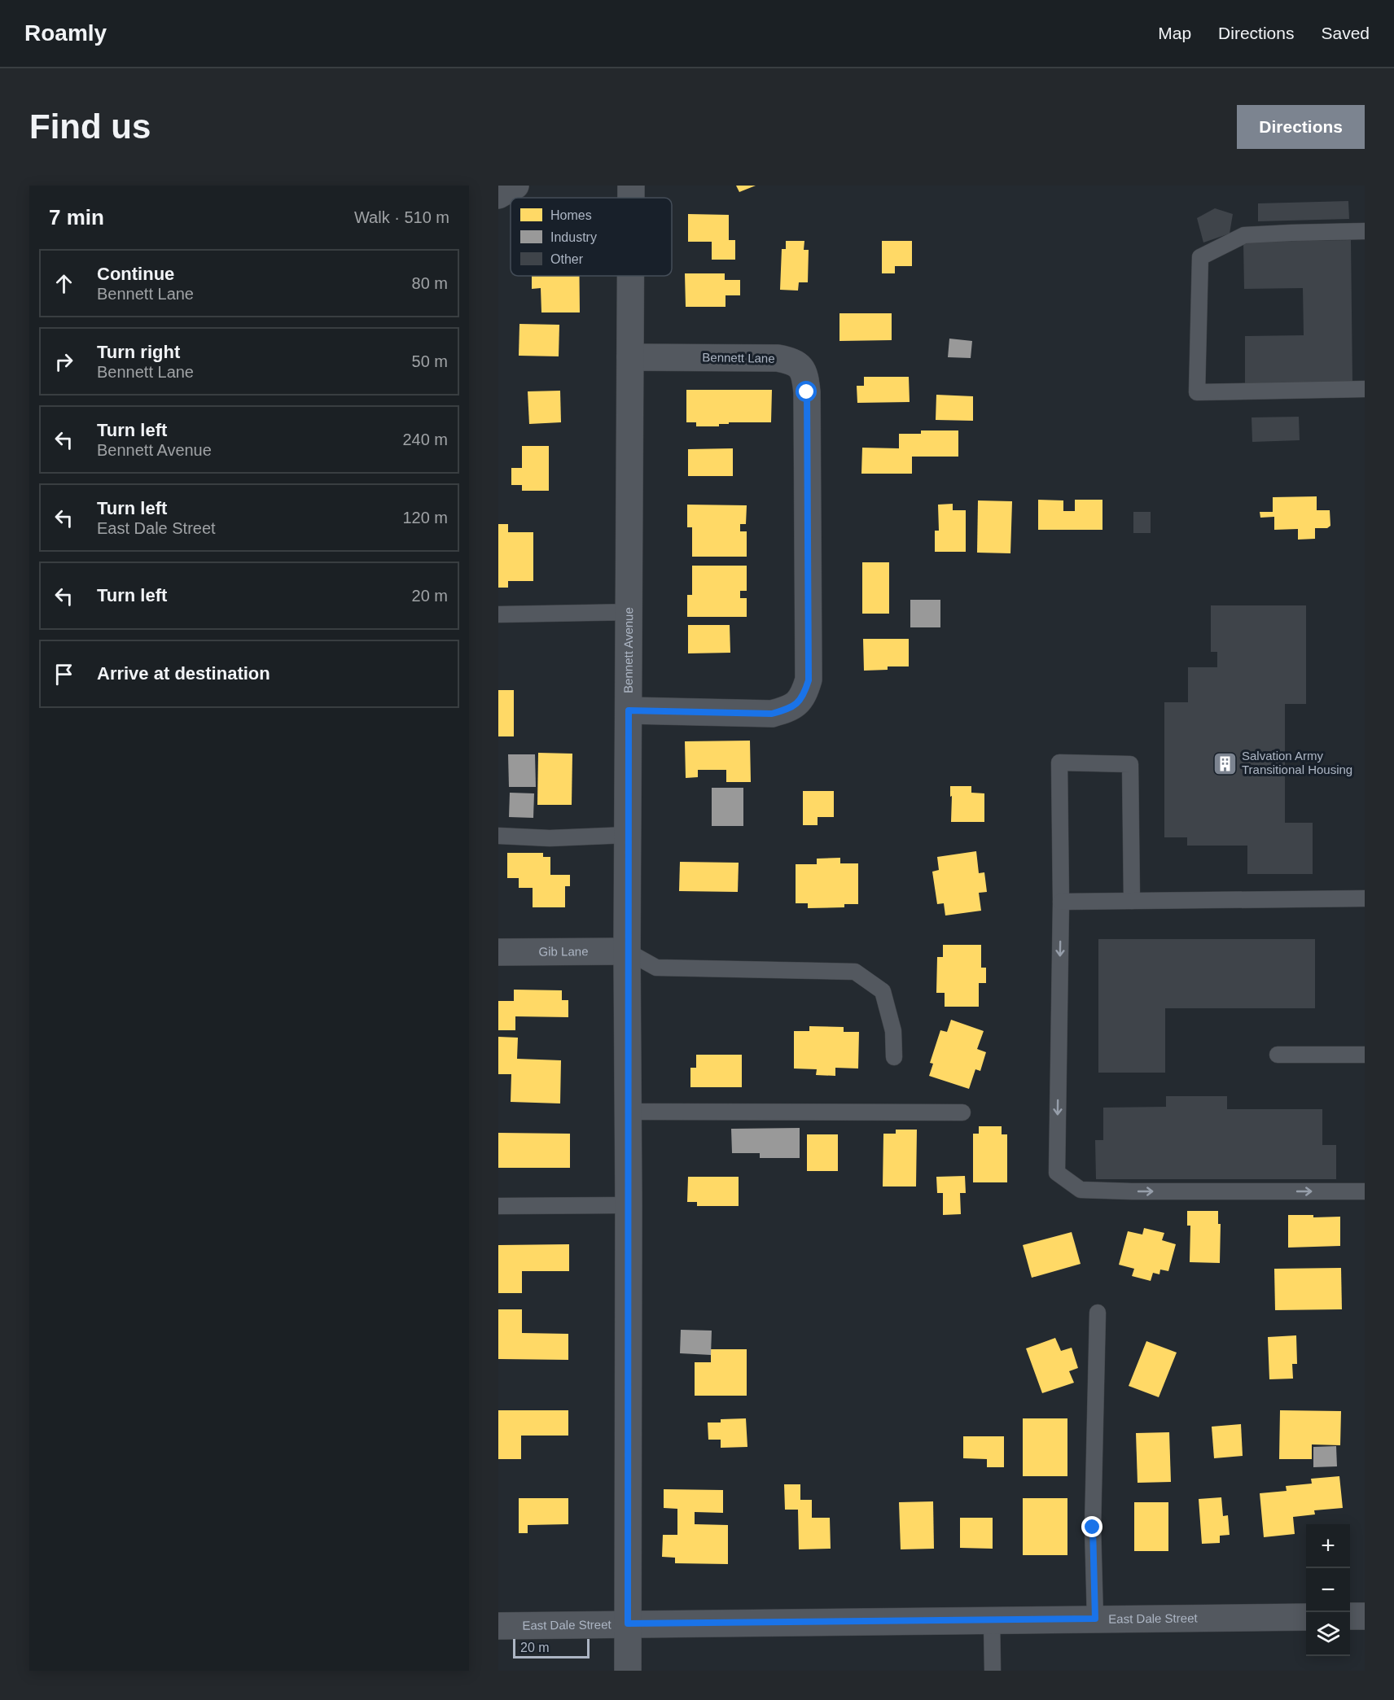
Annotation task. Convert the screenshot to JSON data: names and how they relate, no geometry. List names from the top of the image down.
{
  "streets": {
    "street": [
      "Bennett Lane",
      "Bennett Avenue",
      "Gib Lane",
      "East Dale Street"
    ]
  },
  "crossings": [
    ["Bennett Lane", "Bennett Avenue"],
    ["Bennett Avenue", "Gib Lane"],
    ["Bennett Avenue", "East Dale Street"]
  ],
  "places": {
    "building": ["Salvation Army Transitional Housing"]
  },
  "legend": ["Homes", "Industry", "Other"],
  "scale_bar": "20 m",
  "page": {
    "header": "Roamly",
    "nav": ["Map", "Directions", "Saved"],
    "buttons": "Directions",
    "title": "Find us",
    "heading": ["7 min", "Walk · 510 m"],
    "list": [
      ["Continue", "Bennett Lane", "80 m"],
      ["Turn right", "Bennett Lane", "50 m"],
      ["Turn left", "Bennett Avenue", "240 m"],
      ["Turn left", "East Dale Street", "120 m"],
      ["Turn left", "20 m"],
      "Arrive at destination"
    ],
    "map_buttons": ["+", "−"],
    "scale": "20 m"
  }
}
